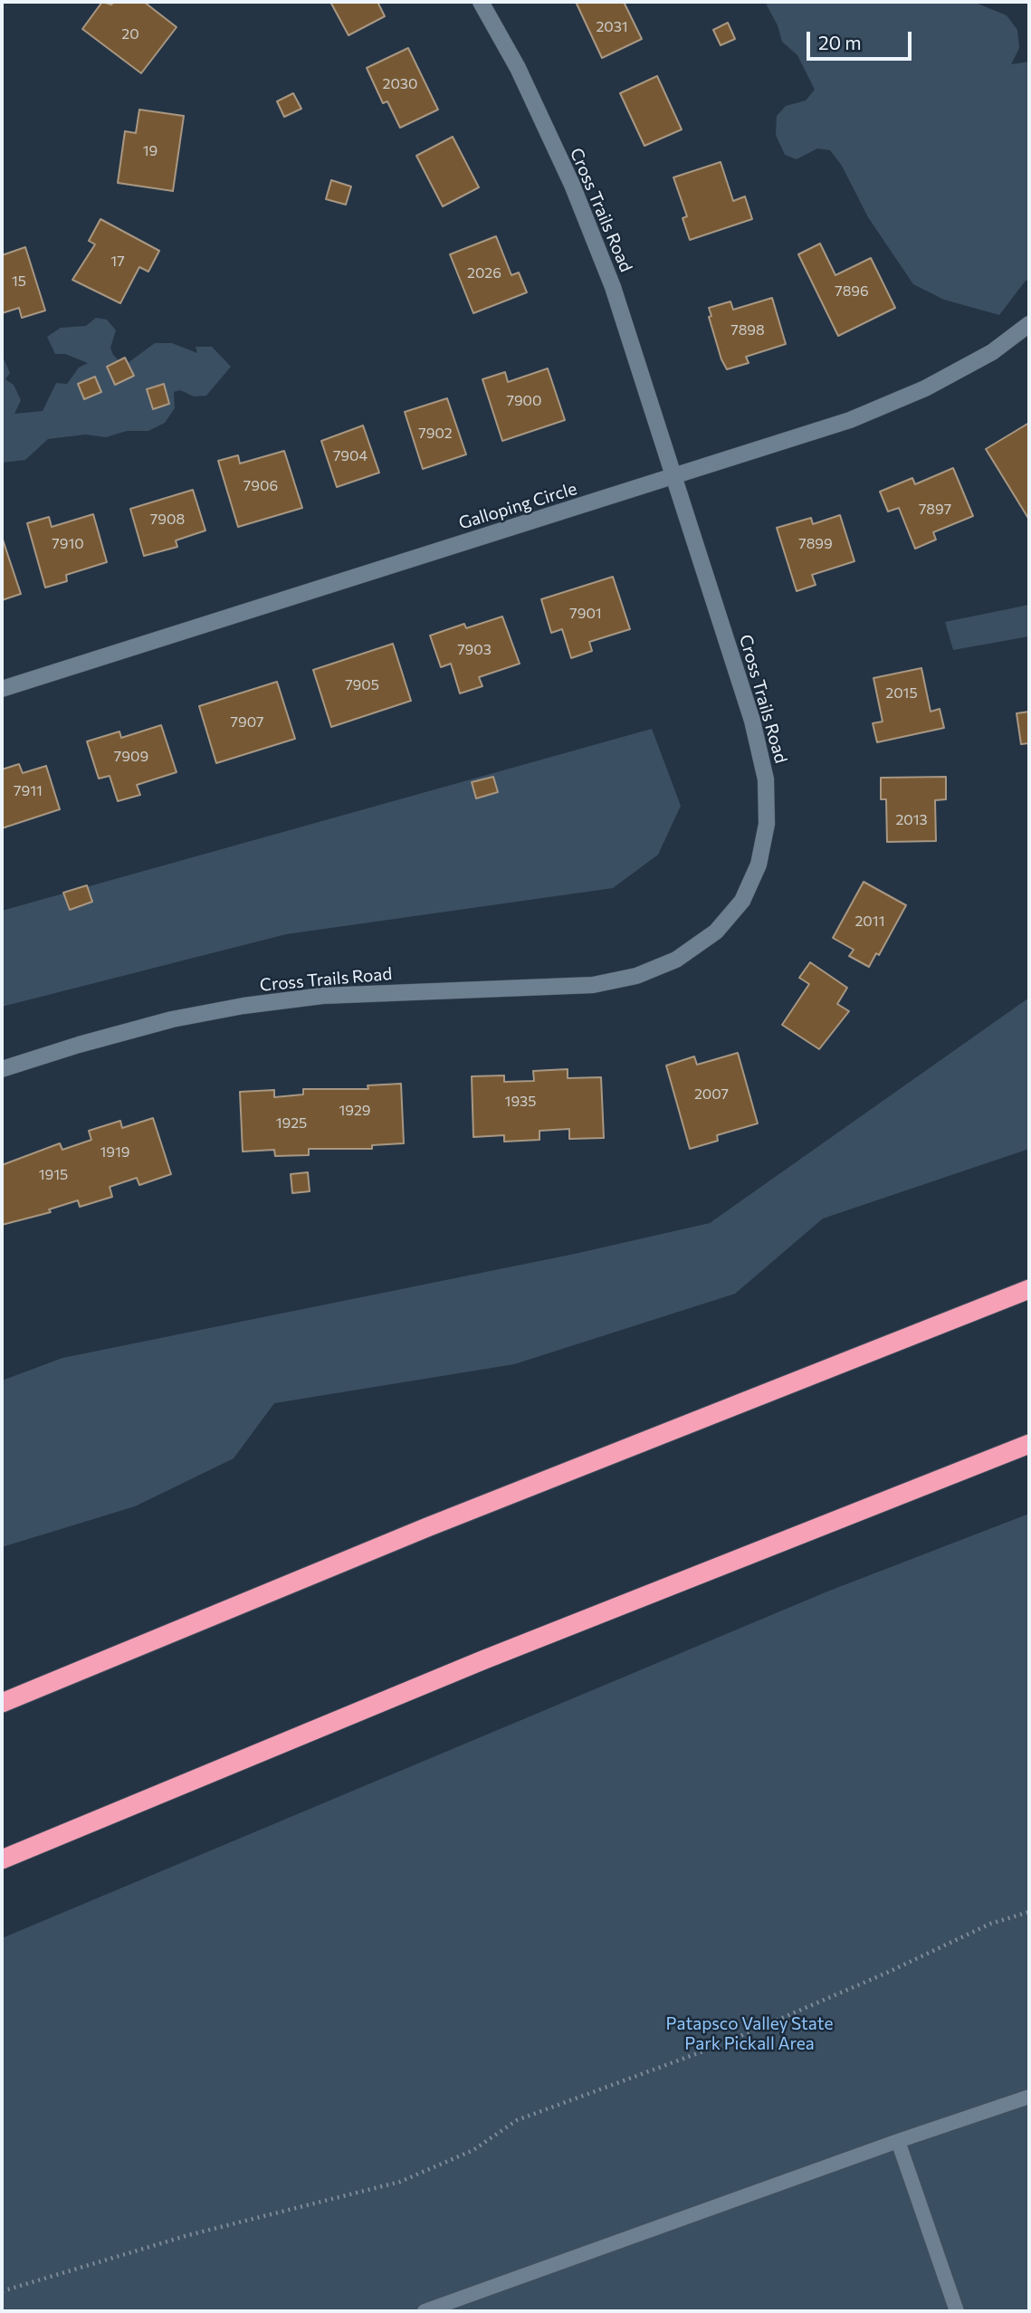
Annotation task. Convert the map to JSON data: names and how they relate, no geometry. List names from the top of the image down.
{
  "streets": {
    "street": ["Cross Trails Road", "Galloping Circle"]
  },
  "crossings": [
    ["Cross Trails Road", "Galloping Circle"]
  ],
  "parks": ["Patapsco Valley State Park Pickall Area"],
  "house_numbers": [
    "2031",
    "20",
    "2030",
    "19",
    "17",
    "2026",
    "15",
    "7896",
    "7898",
    "7900",
    "7902",
    "7904",
    "7906",
    "7897",
    "7908",
    "7910",
    "7899",
    "7901",
    "7903",
    "7905",
    "2015",
    "7907",
    "7909",
    "7911",
    "2013",
    "2011",
    "2007",
    "1935",
    "1929",
    "1925",
    "1919",
    "1915"
  ],
  "scale_bar": "20 m"
}
